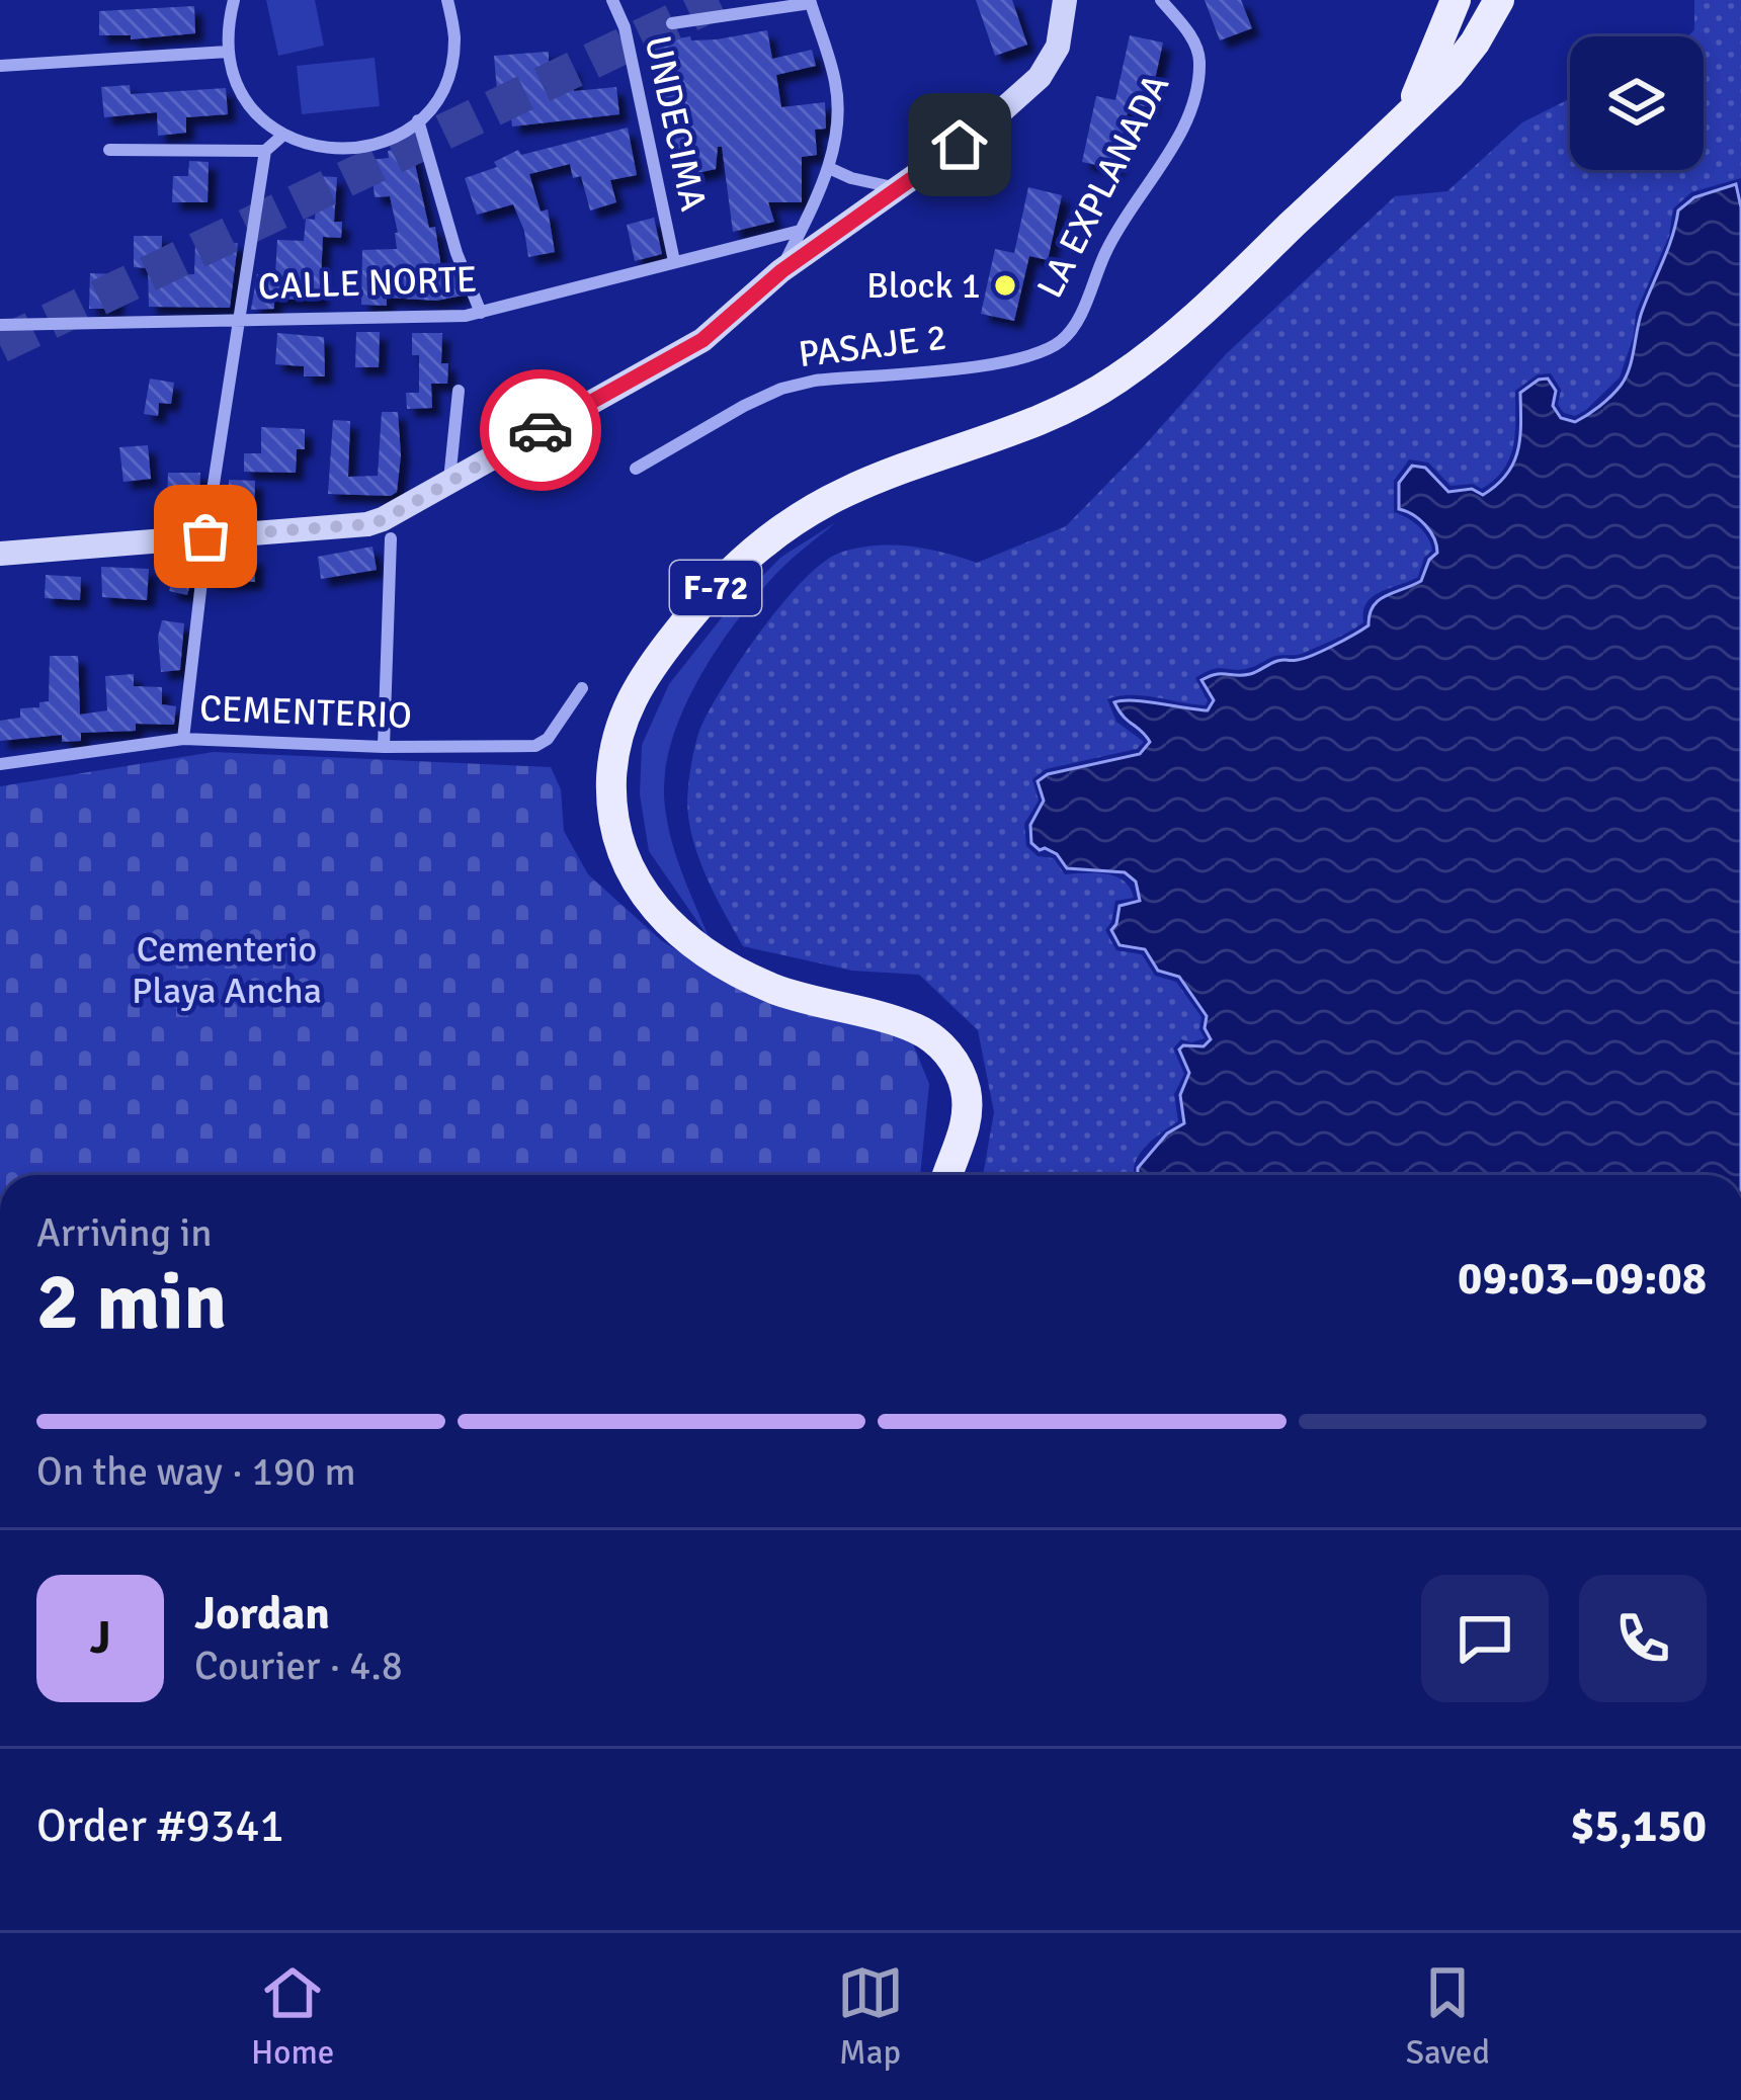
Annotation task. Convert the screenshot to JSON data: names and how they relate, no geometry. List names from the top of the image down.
{
  "streets": {
    "main road": ["F-72"],
    "street": [
      "UNDECIMA",
      "LA EXPLANADA",
      "CALLE NORTE",
      "PASAJE 2",
      "CEMENTERIO"
    ]
  },
  "crossings": [
    ["UNDECIMA", "CALLE NORTE"],
    ["LA EXPLANADA", "PASAJE 2"]
  ],
  "parks": ["Cementerio Playa Ancha"],
  "places": ["Block 1"],
  "page": {
    "heading": ["2 min", "Arriving in", "09:03–09:08"],
    "panel": [
      "Jordan",
      "Courier · 4.8",
      "Order #9341",
      "$5,150"
    ],
    "bar": "On the way · 190 m",
    "round": "J",
    "tabs": ["Home", "Map", "Saved"]
  }
}
